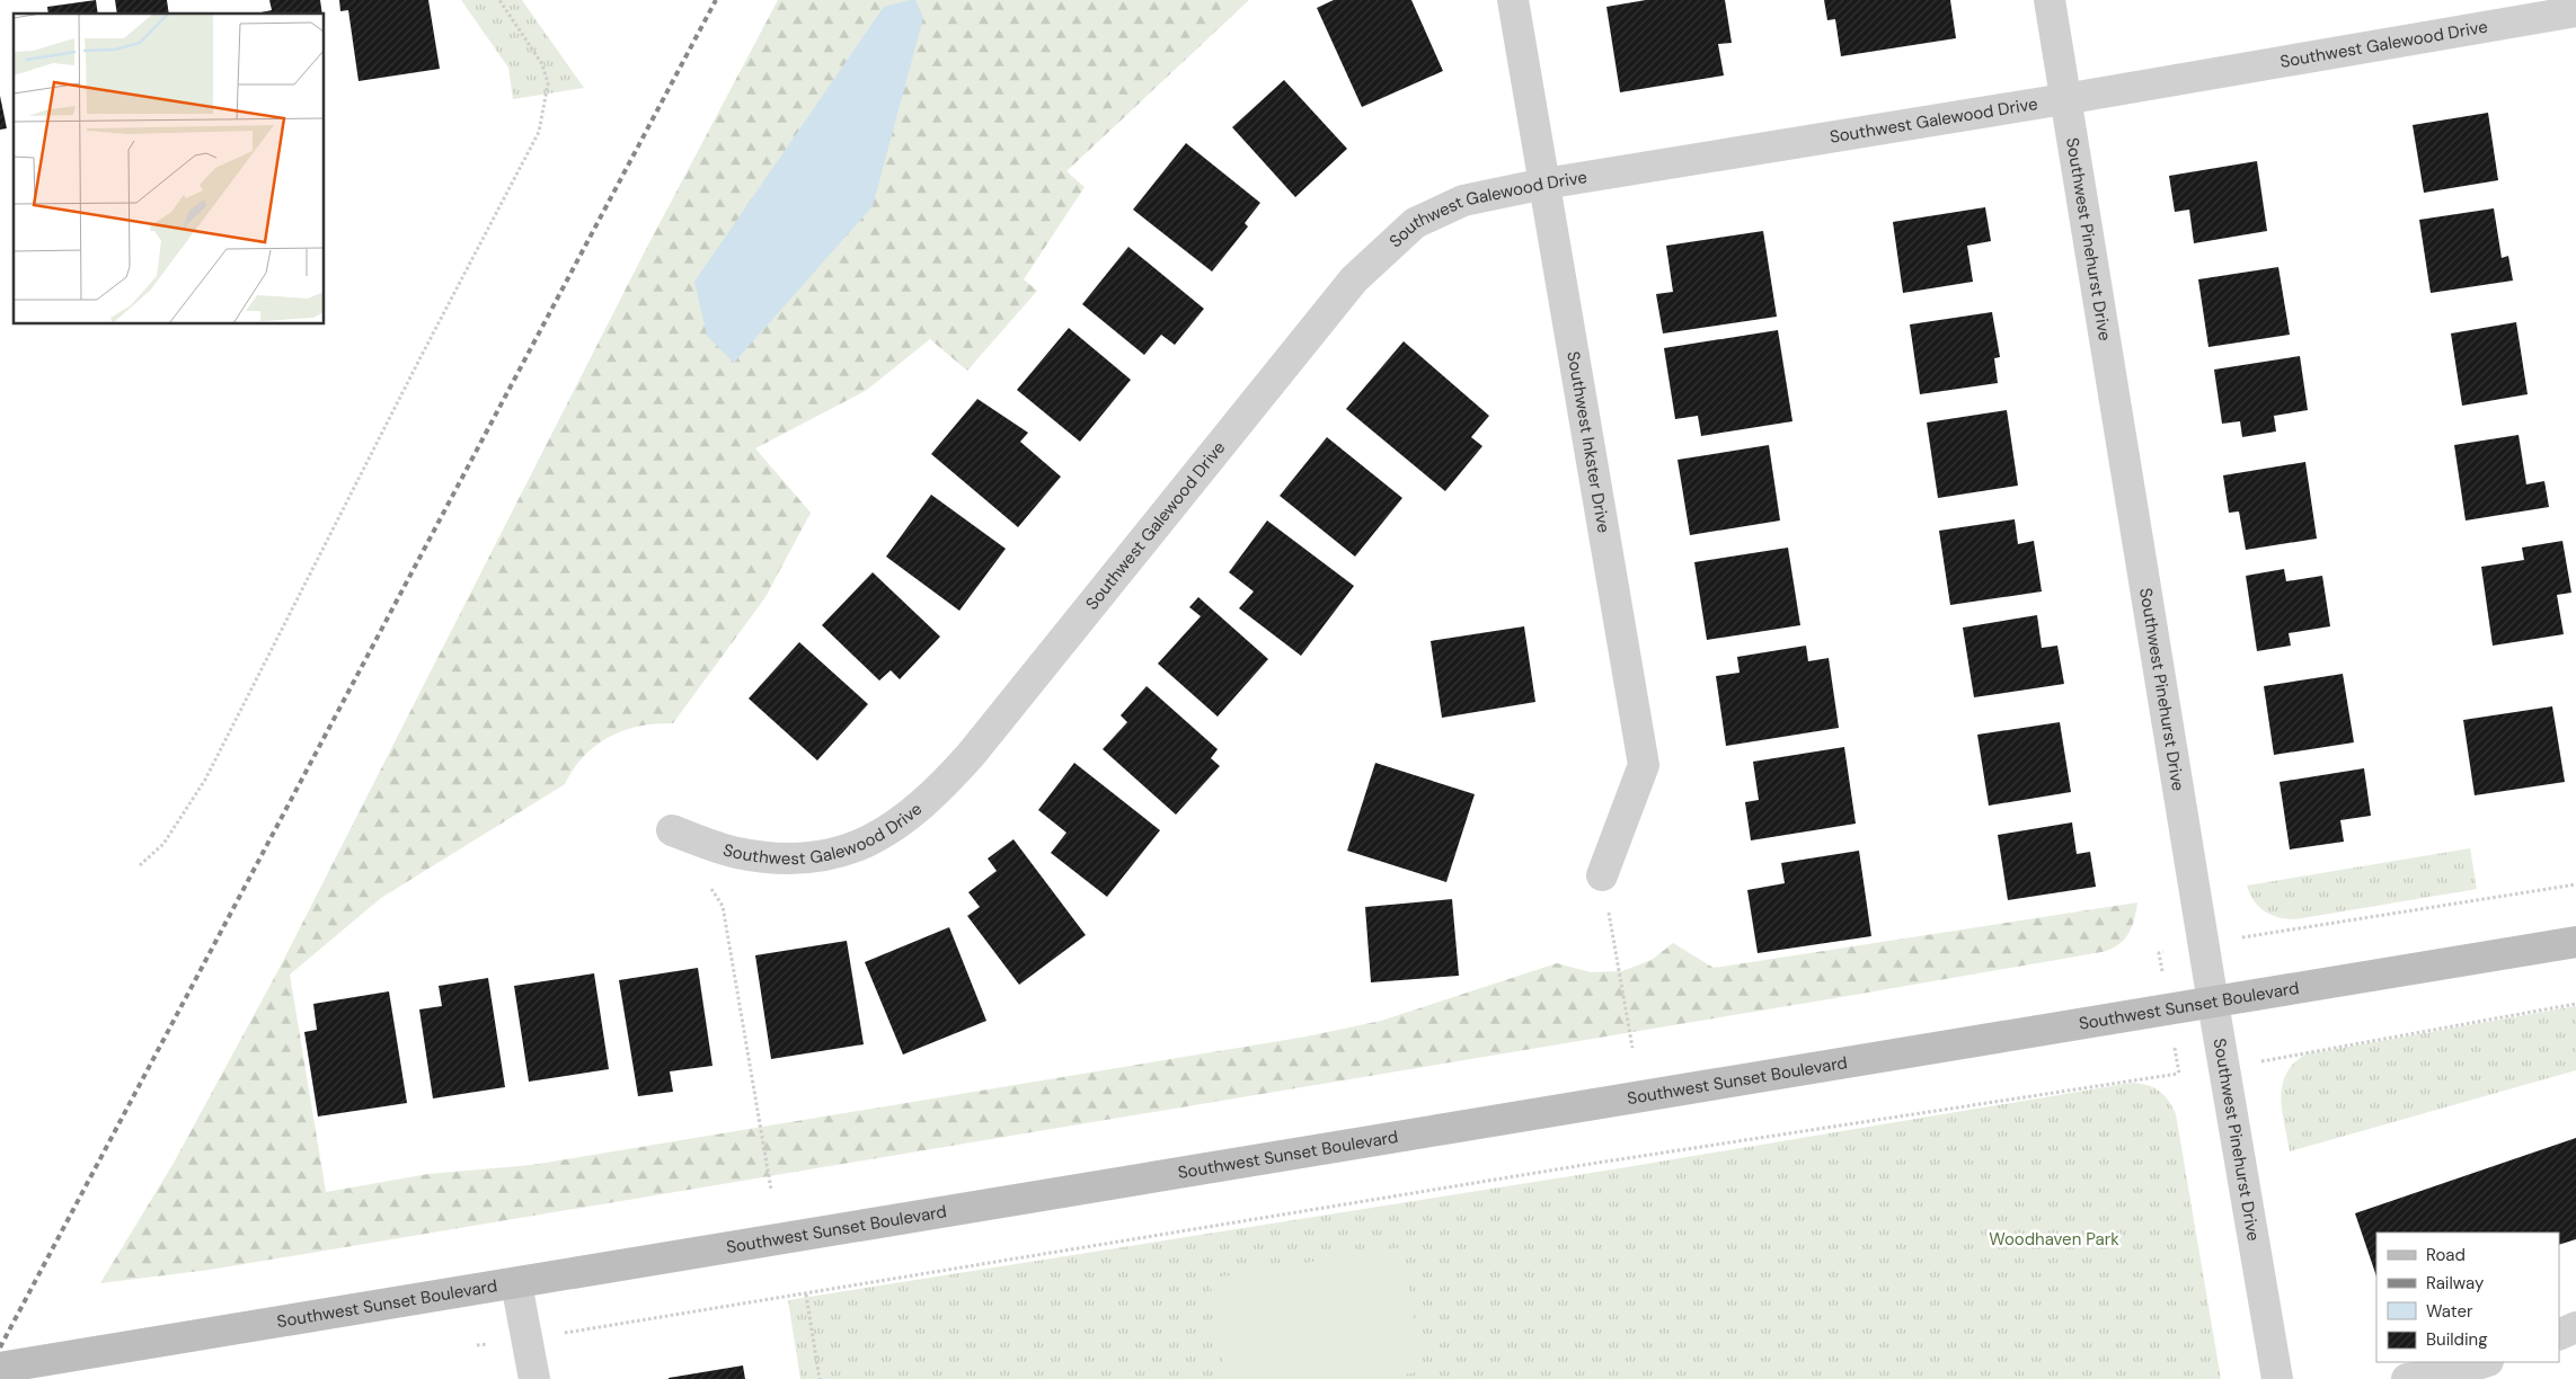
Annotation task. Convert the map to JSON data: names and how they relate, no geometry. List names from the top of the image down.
{
  "streets": {
    "main road": ["Southwest Sunset Boulevard"],
    "street": ["Southwest Galewood Drive", "Southwest Pinehurst Drive", "Southwest Inkster Drive"]
  },
  "crossings": [
    ["Southwest Galewood Drive", "Southwest Pinehurst Drive"],
    ["Southwest Galewood Drive", "Southwest Inkster Drive"],
    ["Southwest Pinehurst Drive", "Southwest Sunset Boulevard"]
  ],
  "parks": ["Woodhaven Park"],
  "legend": [
    "Road",
    "Railway",
    "Water",
    "Building"
  ]
}
